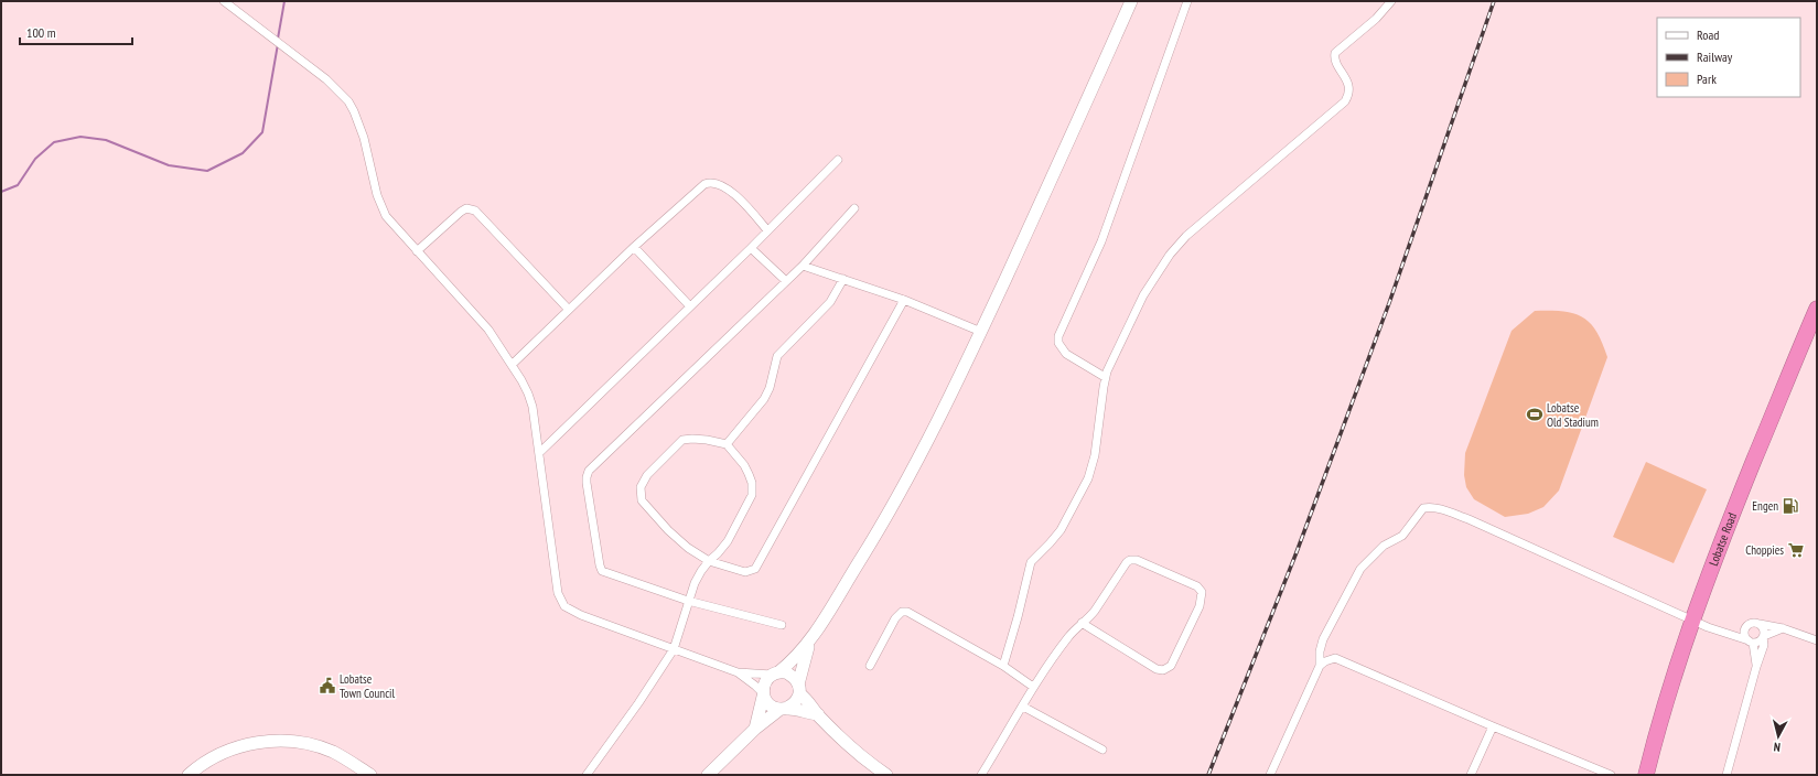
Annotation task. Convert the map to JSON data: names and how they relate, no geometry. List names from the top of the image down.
{
  "streets": {
    "highway": ["Lobatse Road"]
  },
  "places": {
    "sports": ["Lobatse Old Stadium"],
    "fuel station": ["Engen"],
    "supermarket": ["Choppies"],
    "public building": ["Lobatse Town Council"]
  },
  "legend": ["Road", "Railway", "Park"],
  "scale_bar": "100 m",
  "north": "bottom"
}
